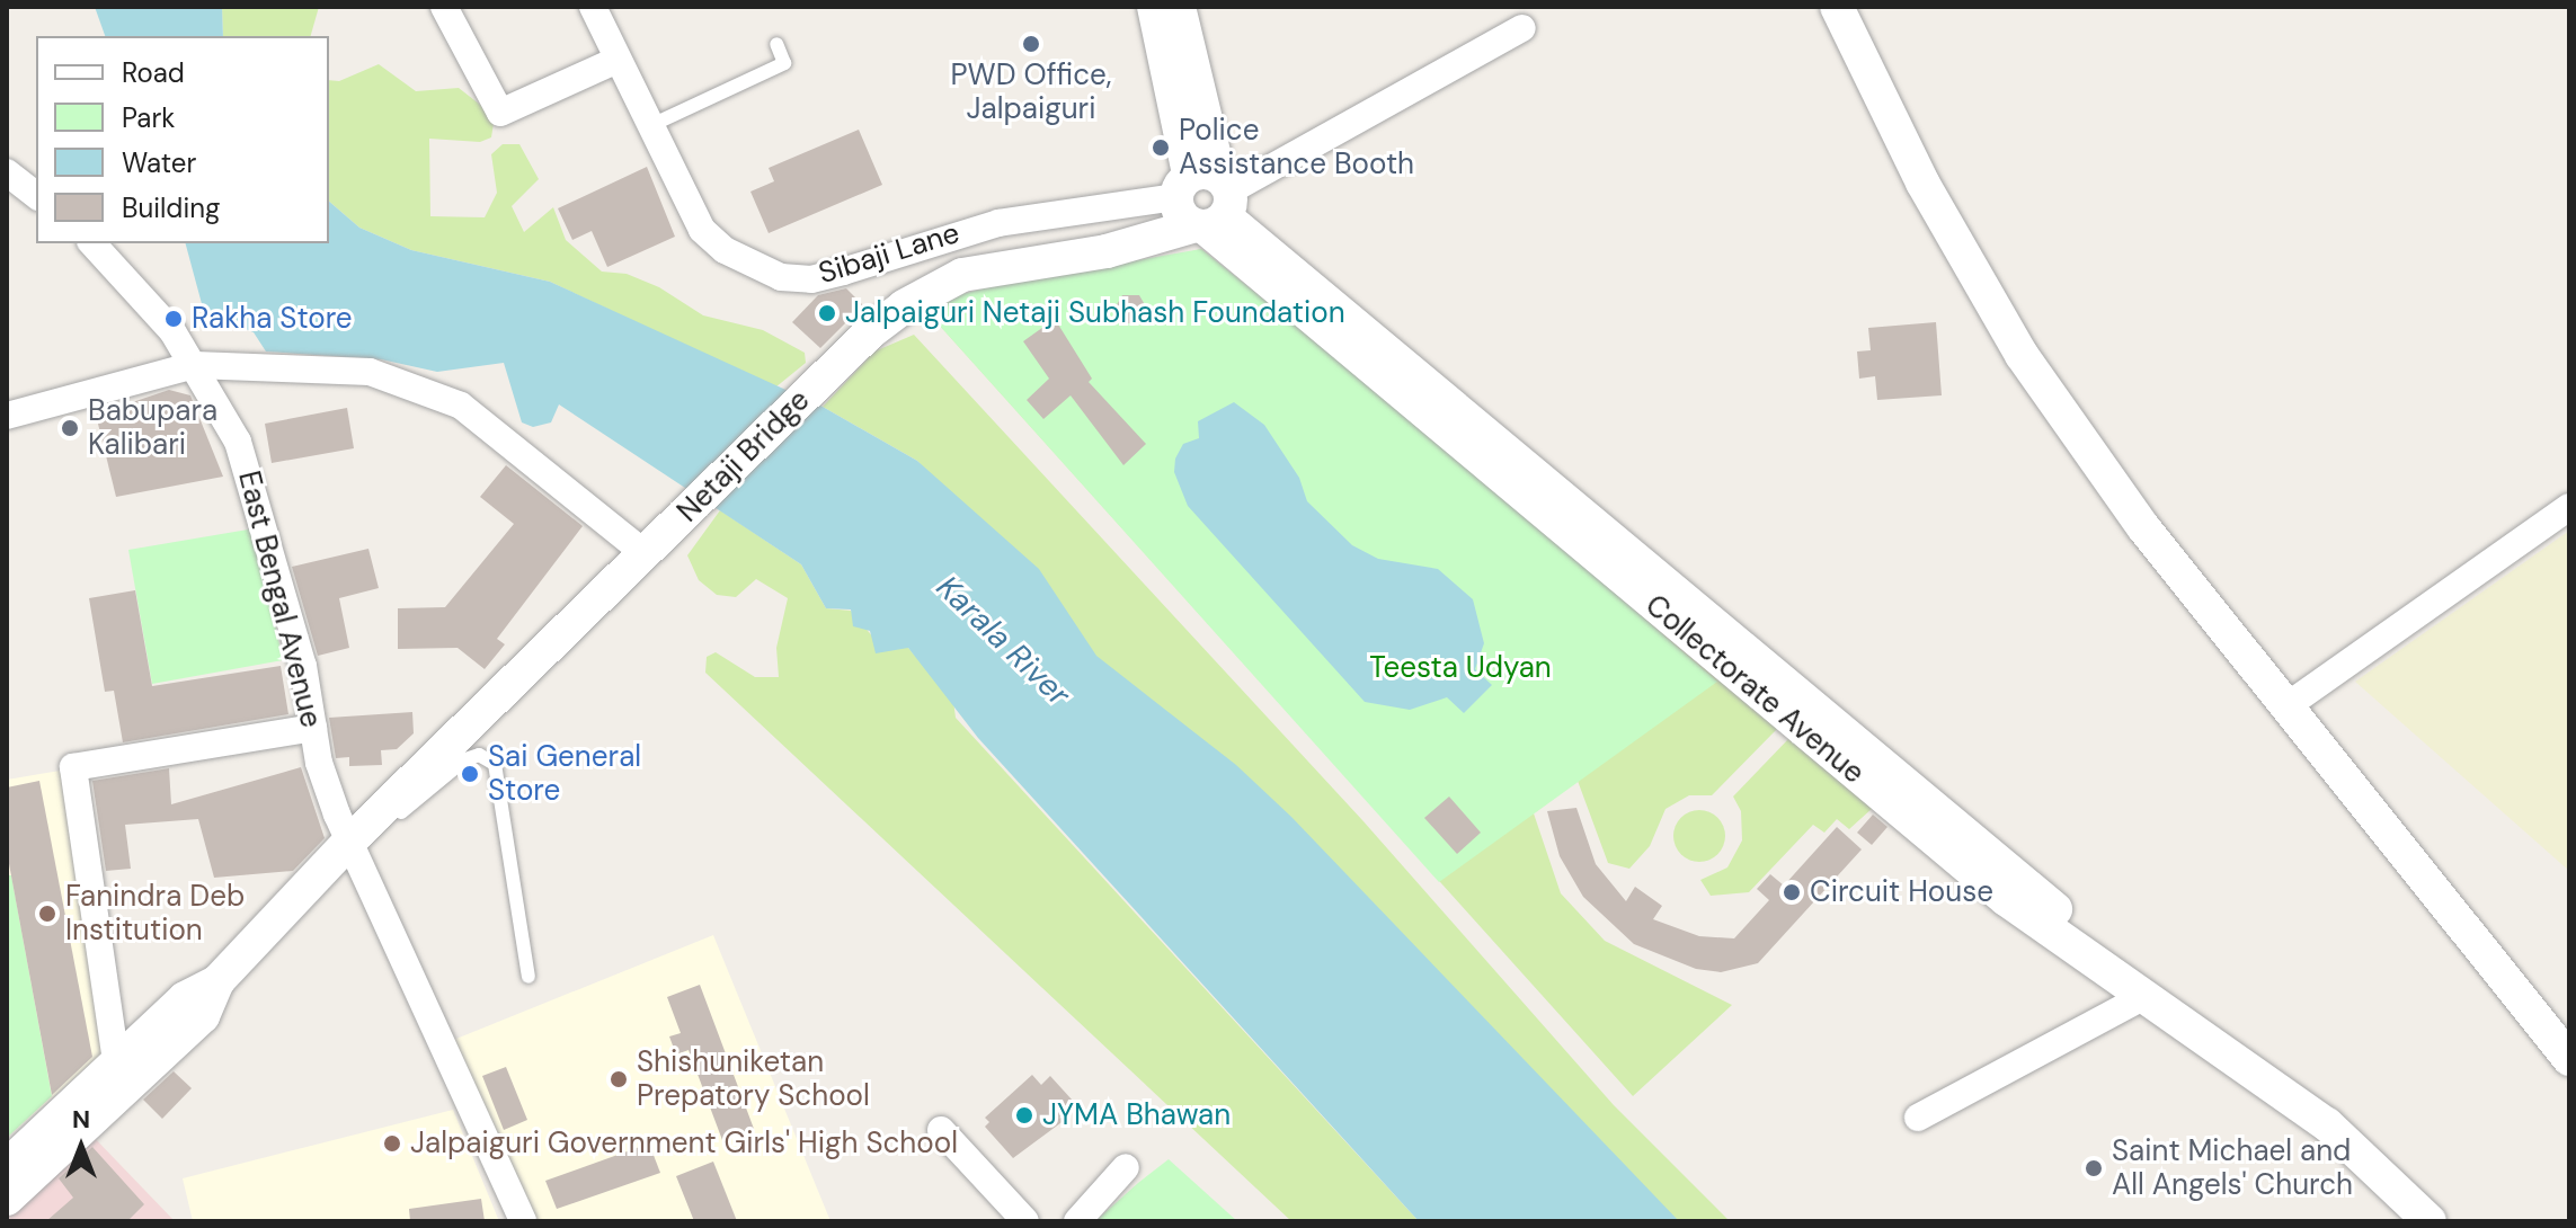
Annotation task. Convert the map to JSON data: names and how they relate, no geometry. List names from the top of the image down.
{
  "streets": {
    "street": [
      "Sibaji Lane",
      "Netaji Bridge",
      "East Bengal Avenue",
      "Collectorate Avenue"
    ]
  },
  "crossings": [
    ["Sibaji Lane", "Collectorate Avenue"],
    ["Netaji Bridge", "East Bengal Avenue"]
  ],
  "water": ["Karala River"],
  "parks": ["Teesta Udyan"],
  "places": [
    "PWD Office, Jalpaiguri",
    "Police Assistance Booth",
    "Jalpaiguri Netaji Subhash Foundation",
    "Rakha Store",
    "Babupara Kalibari",
    "Sai General Store",
    "Circuit House",
    "Fanindra Deb Institution",
    "Shishuniketan Prepatory School",
    "JYMA Bhawan",
    "Jalpaiguri Government Girls' High School",
    "Saint Michael and All Angels' Church"
  ],
  "legend": [
    "Road",
    "Park",
    "Water",
    "Building"
  ],
  "north": "top"
}
